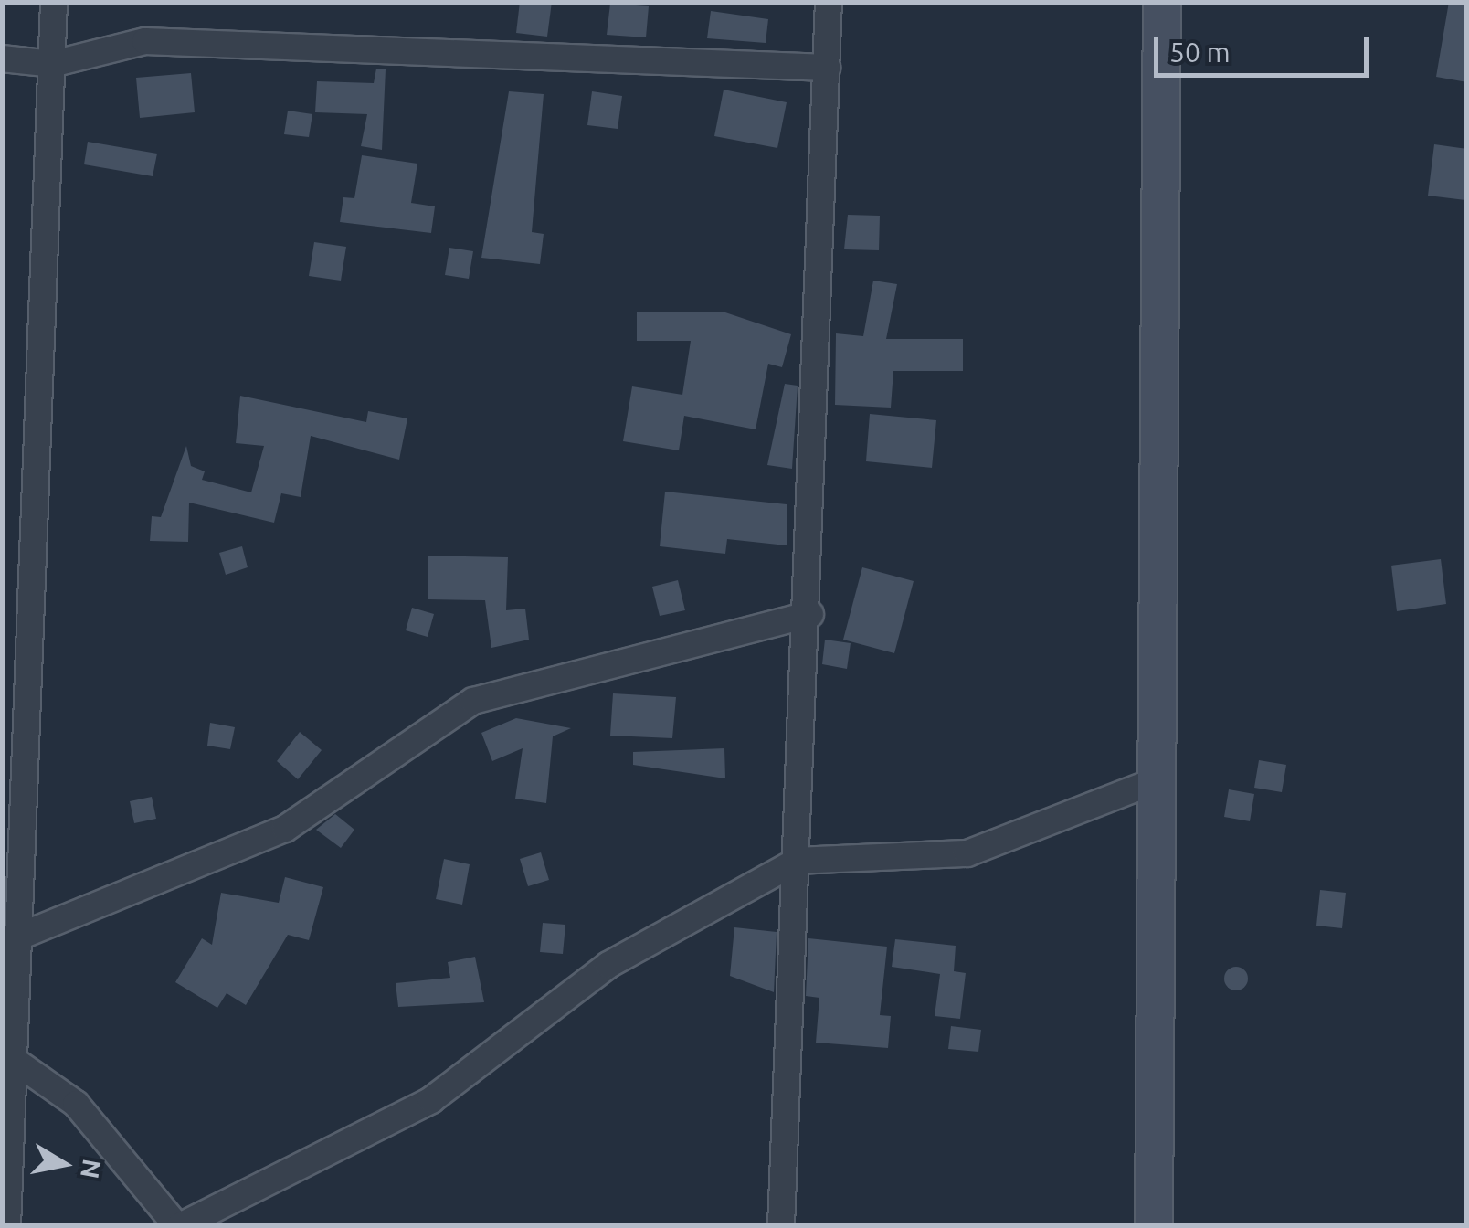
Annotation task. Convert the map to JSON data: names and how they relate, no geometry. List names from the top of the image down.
{
  "scale_bar": "50 m",
  "north": "right"
}
